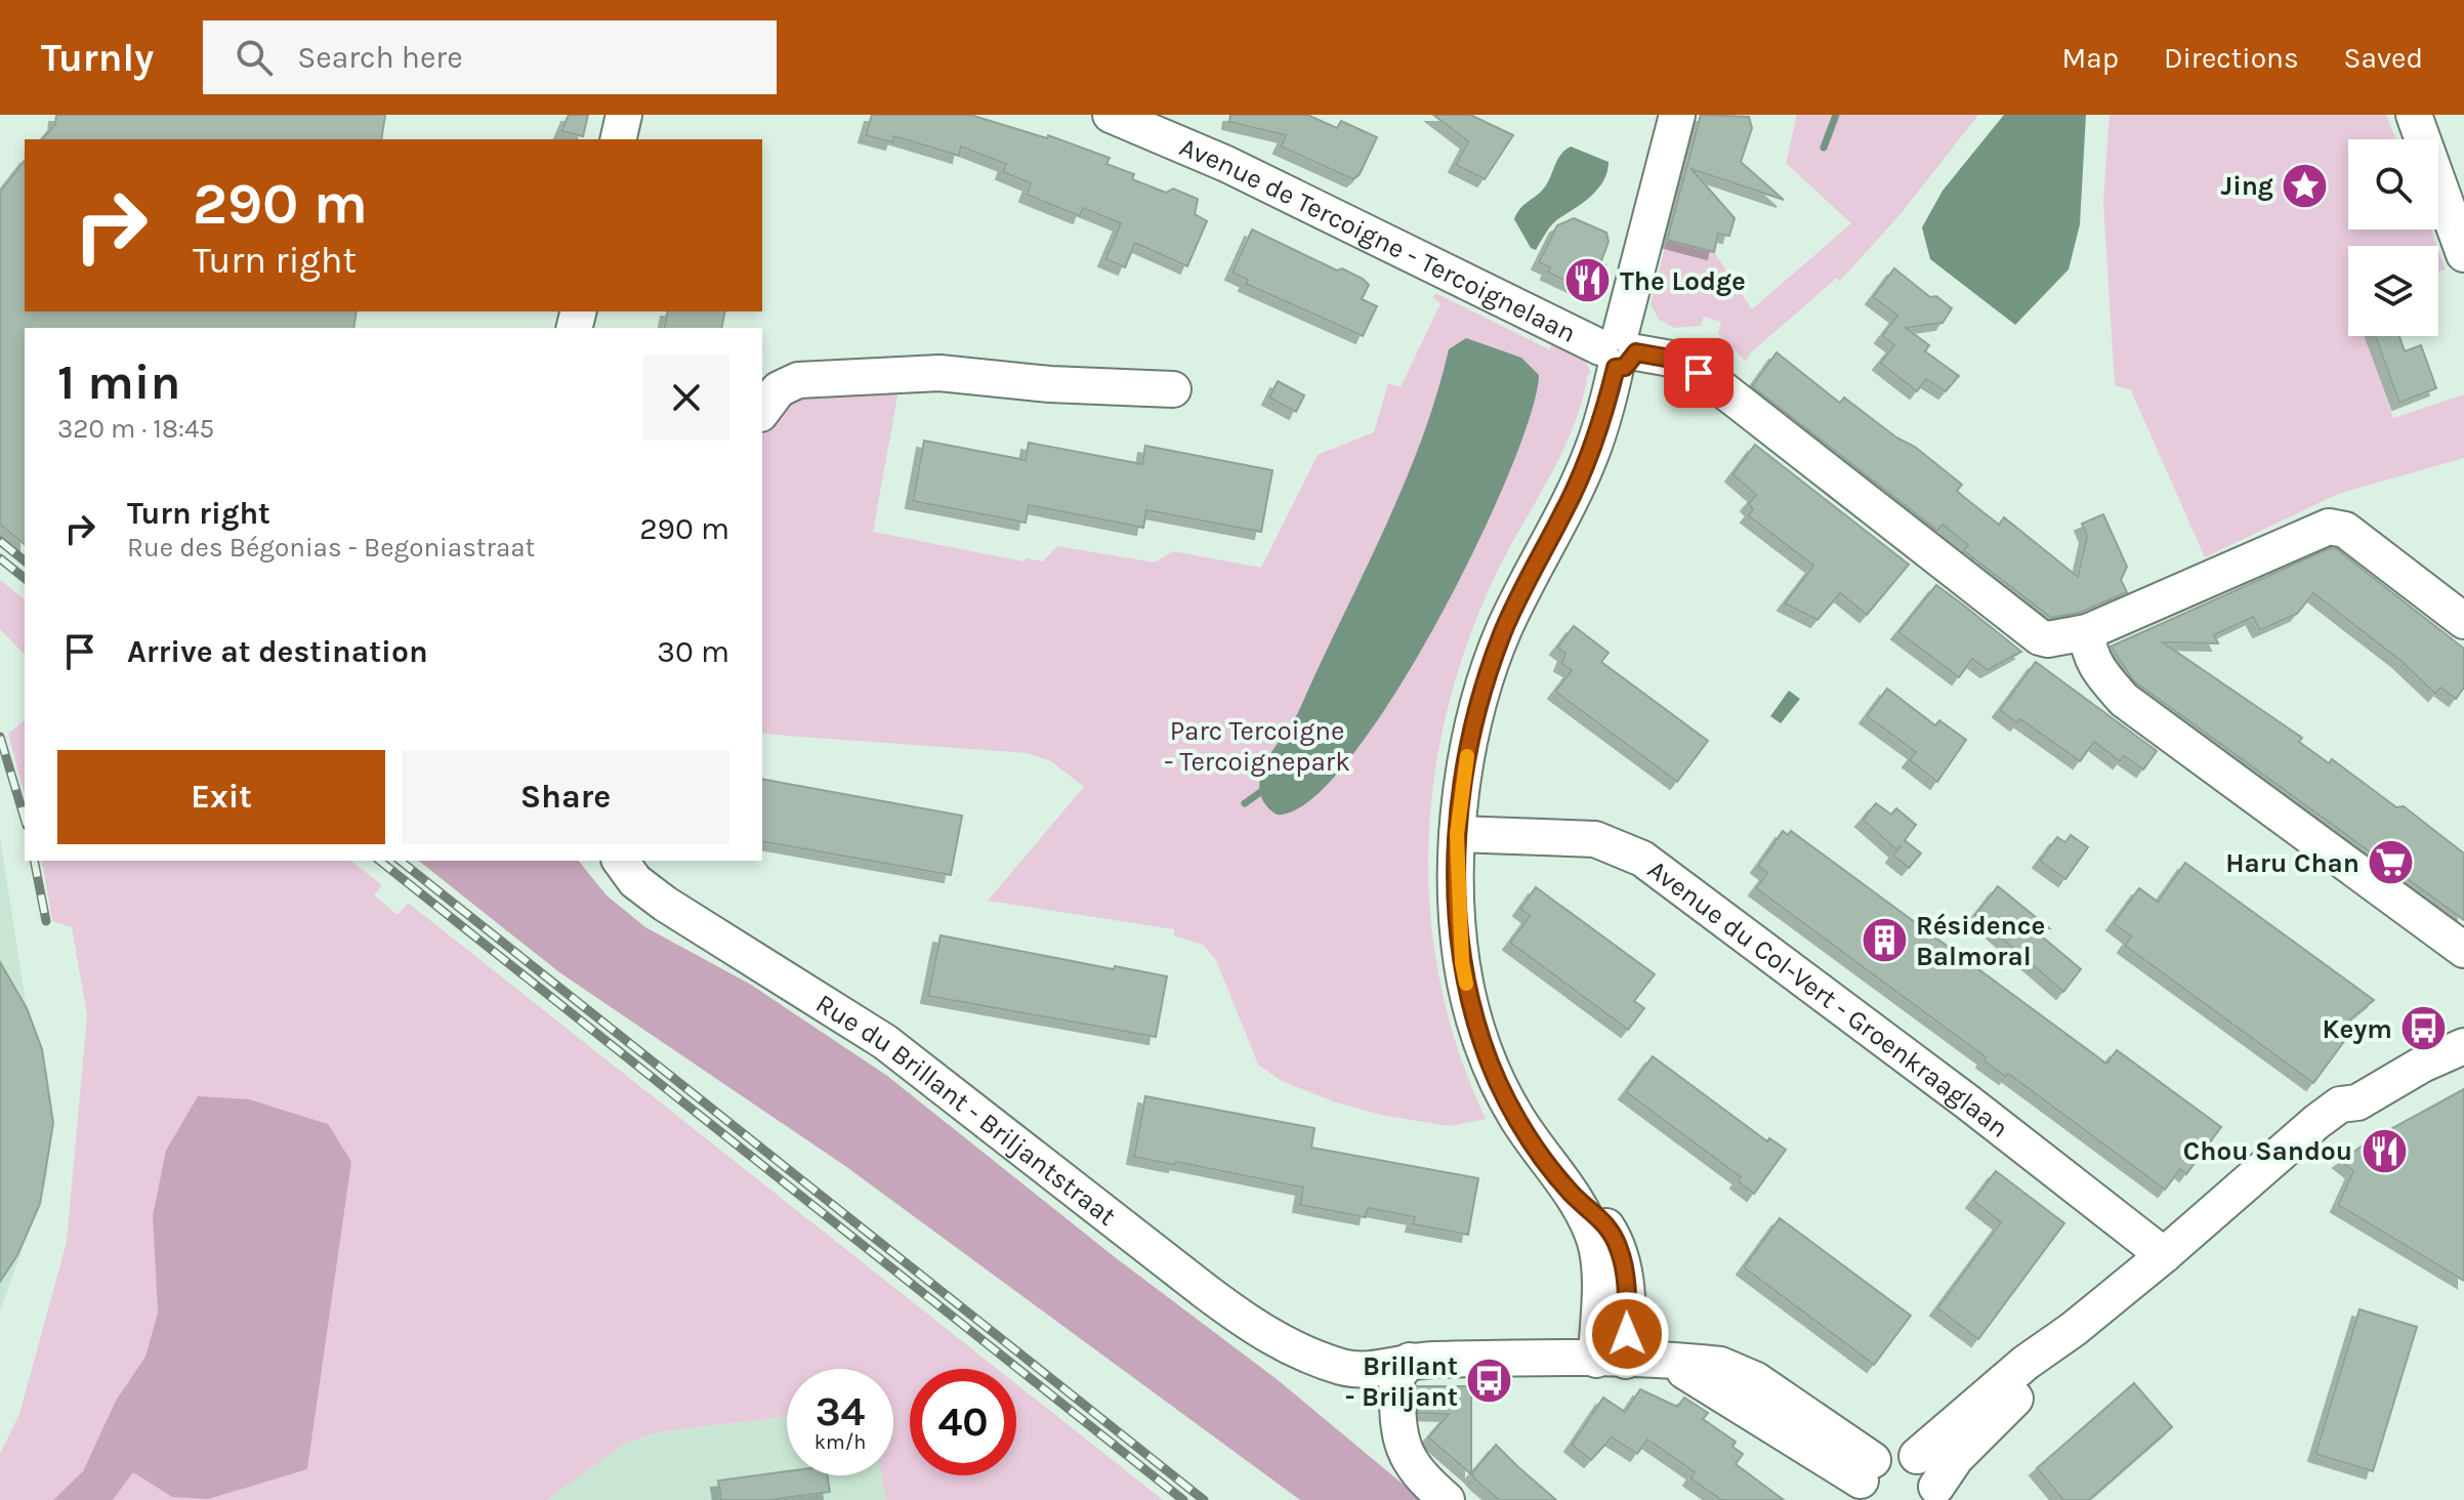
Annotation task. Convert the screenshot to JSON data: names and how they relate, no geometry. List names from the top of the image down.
{
  "streets": {
    "street": ["Avenue de Tercoigne - Tercoignelaan", "Avenue du Col-Vert - Groenkraaglaan", "Rue du Brillant - Briljantstraat"]
  },
  "parks": ["Parc Tercoigne - Tercoignepark"],
  "places": {
    "place": ["Jing"],
    "restaurant": ["The Lodge", "Chou Sandou"],
    "supermarket": ["Haru Chan"],
    "building": ["Résidence Balmoral"],
    "bus stop": ["Keym", "Brillant - Briljant"]
  },
  "page": {
    "header": "Turnly",
    "search": "Search here",
    "nav": ["Map", "Directions", "Saved"],
    "turn": ["290 m", "Turn right"],
    "heading": ["1 min", "320 m · 18:45"],
    "list": [
      {
        "name": "Turn right",
        "note": "Rue des Bégonias - Begoniastraat",
        "value": "290 m"
      },
      {
        "name": "Arrive at destination",
        "value": "30 m"
      }
    ],
    "buttons": ["Exit", "Share"],
    "speed": "34 km/h",
    "limit": "40"
  }
}
